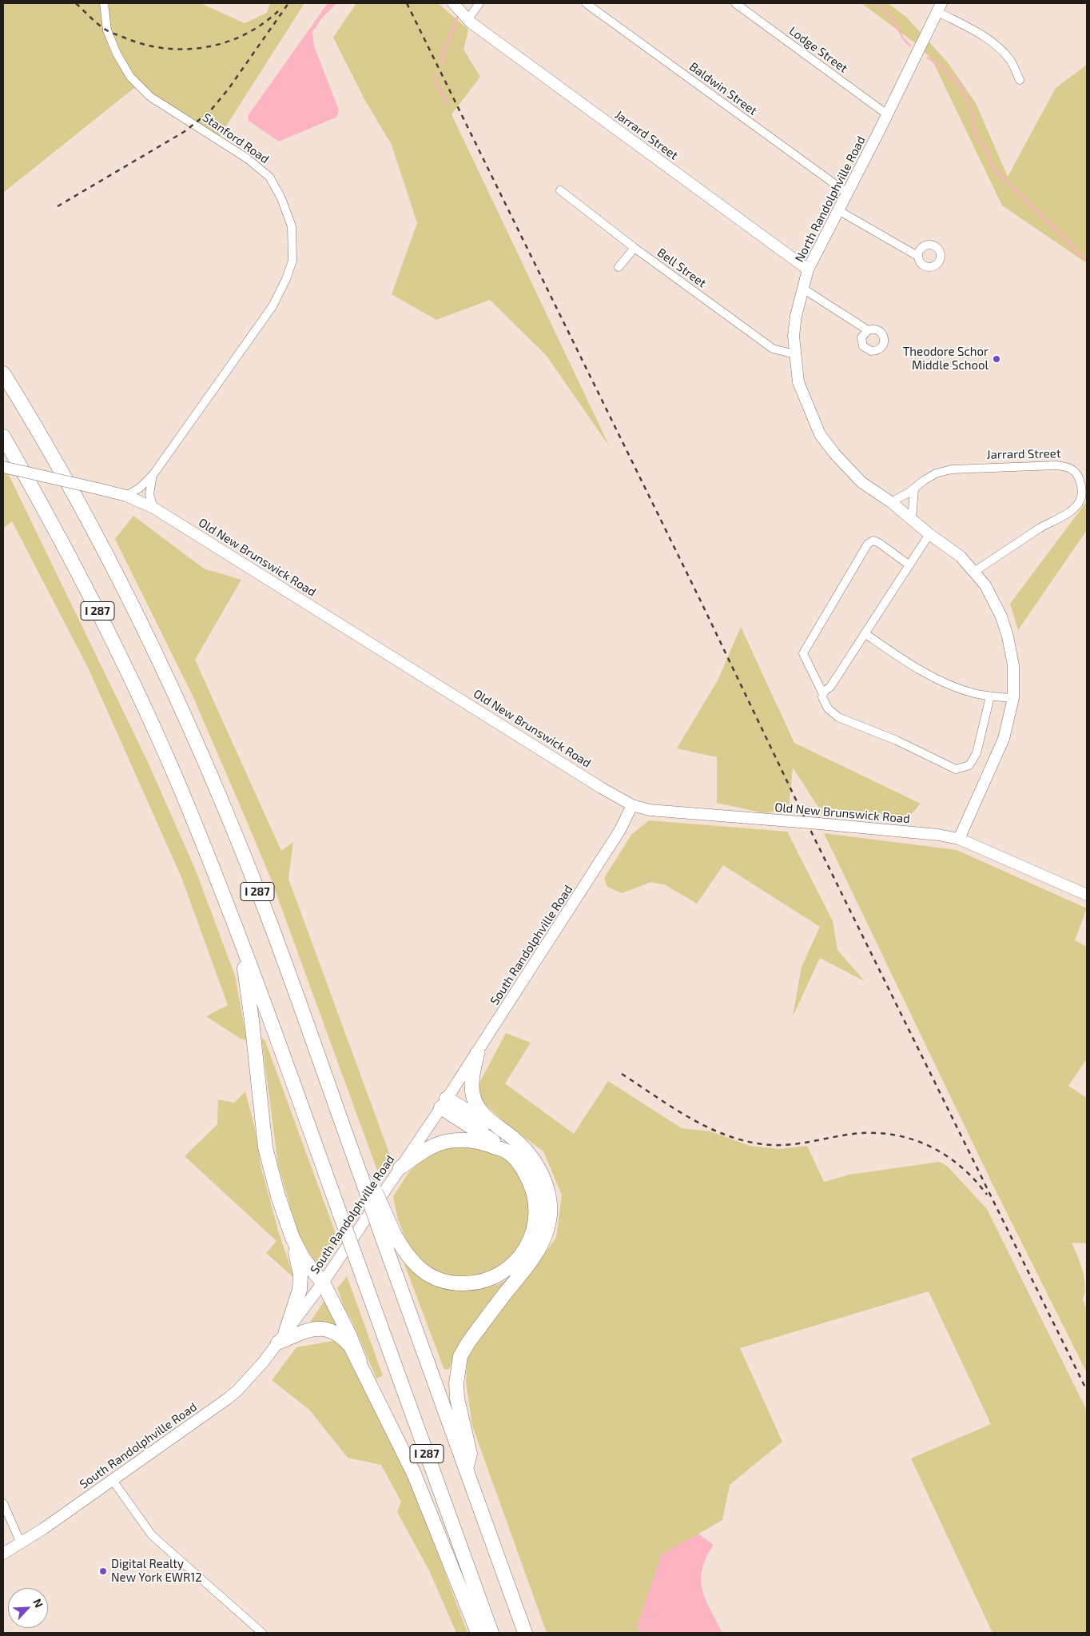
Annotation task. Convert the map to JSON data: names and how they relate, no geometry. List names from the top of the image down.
{
  "streets": {
    "highway": ["I 287"],
    "main road": [
      "Jarrard Street",
      "North Randolphville Road",
      "Old New Brunswick Road",
      "South Randolphville Road"
    ],
    "street": [
      "Lodge Street",
      "Baldwin Street",
      "Stanford Road",
      "Bell Street"
    ]
  },
  "crossings": [
    ["Lodge Street", "North Randolphville Road"],
    ["Baldwin Street", "North Randolphville Road"],
    ["Jarrard Street", "North Randolphville Road"],
    ["Stanford Road", "Old New Brunswick Road"],
    ["North Randolphville Road", "Bell Street"],
    ["North Randolphville Road", "Old New Brunswick Road"],
    ["Old New Brunswick Road", "South Randolphville Road"]
  ],
  "places": ["Theodore Schor Middle School", "Digital Realty New York EWR12"],
  "north": "top right"
}
